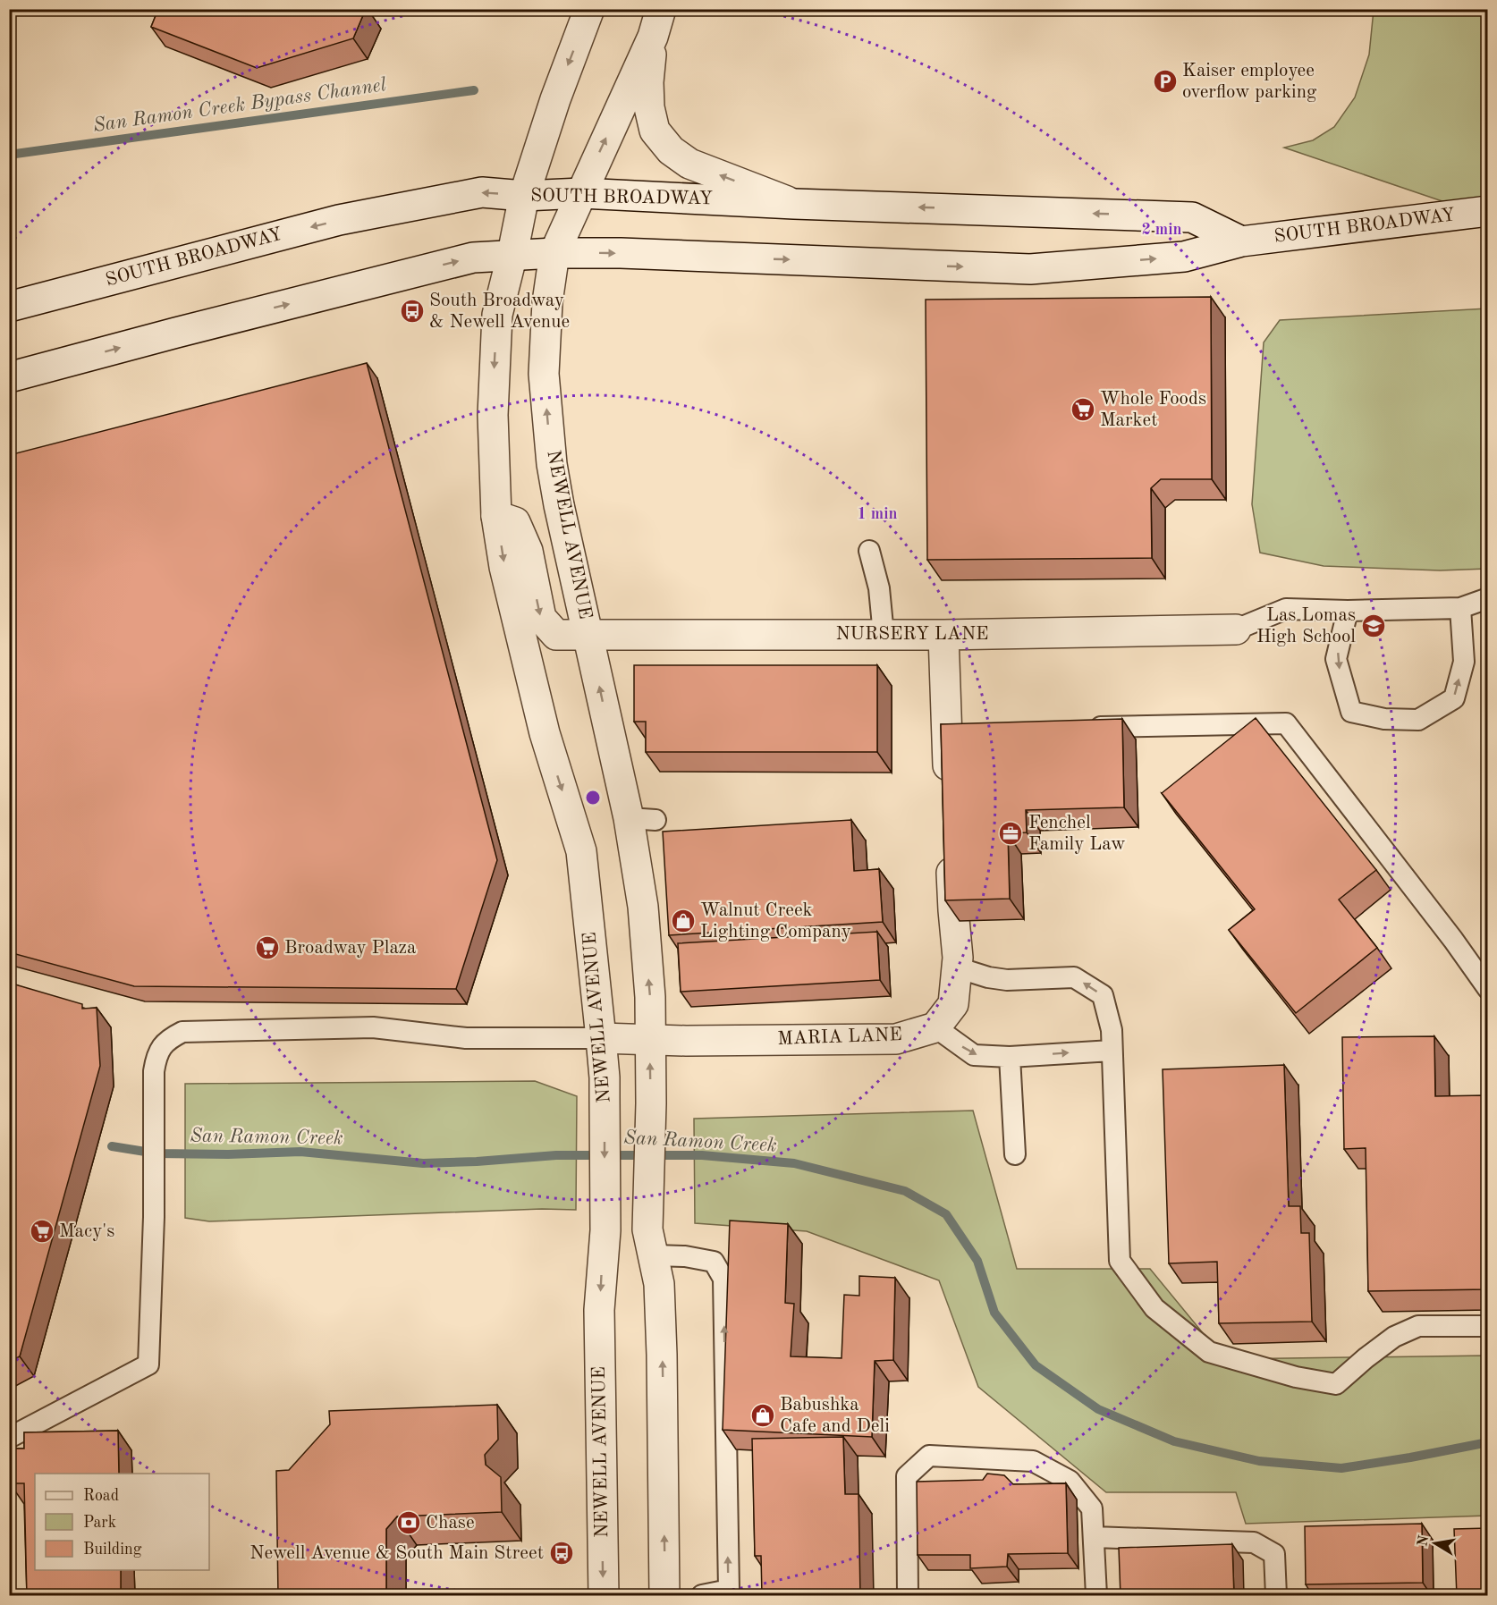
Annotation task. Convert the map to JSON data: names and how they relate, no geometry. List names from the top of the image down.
{
  "streets": {
    "street": [
      "SOUTH BROADWAY",
      "NEWELL AVENUE",
      "NURSERY LANE",
      "MARIA LANE"
    ]
  },
  "crossings": [
    ["SOUTH BROADWAY", "NEWELL AVENUE"],
    ["NEWELL AVENUE", "NURSERY LANE"],
    ["NEWELL AVENUE", "MARIA LANE"]
  ],
  "water": ["San Ramon Creek Bypass Channel", "San Ramon Creek"],
  "places": {
    "parking": ["Kaiser employee overflow parking"],
    "bus stop": ["South Broadway & Newell Avenue", "Newell Avenue & South Main Street"],
    "supermarket": ["Whole Foods Market", "Broadway Plaza", "Macy's"],
    "school or university": ["Las Lomas High School"],
    "office": ["Fenchel Family Law"],
    "shop": ["Walnut Creek Lighting Company", "Babushka Cafe and Deli"],
    "bank": ["Chase"]
  },
  "legend": ["Road", "Park", "Building"],
  "north": "left",
  "rings": ["2 min", "1 min"]
}
